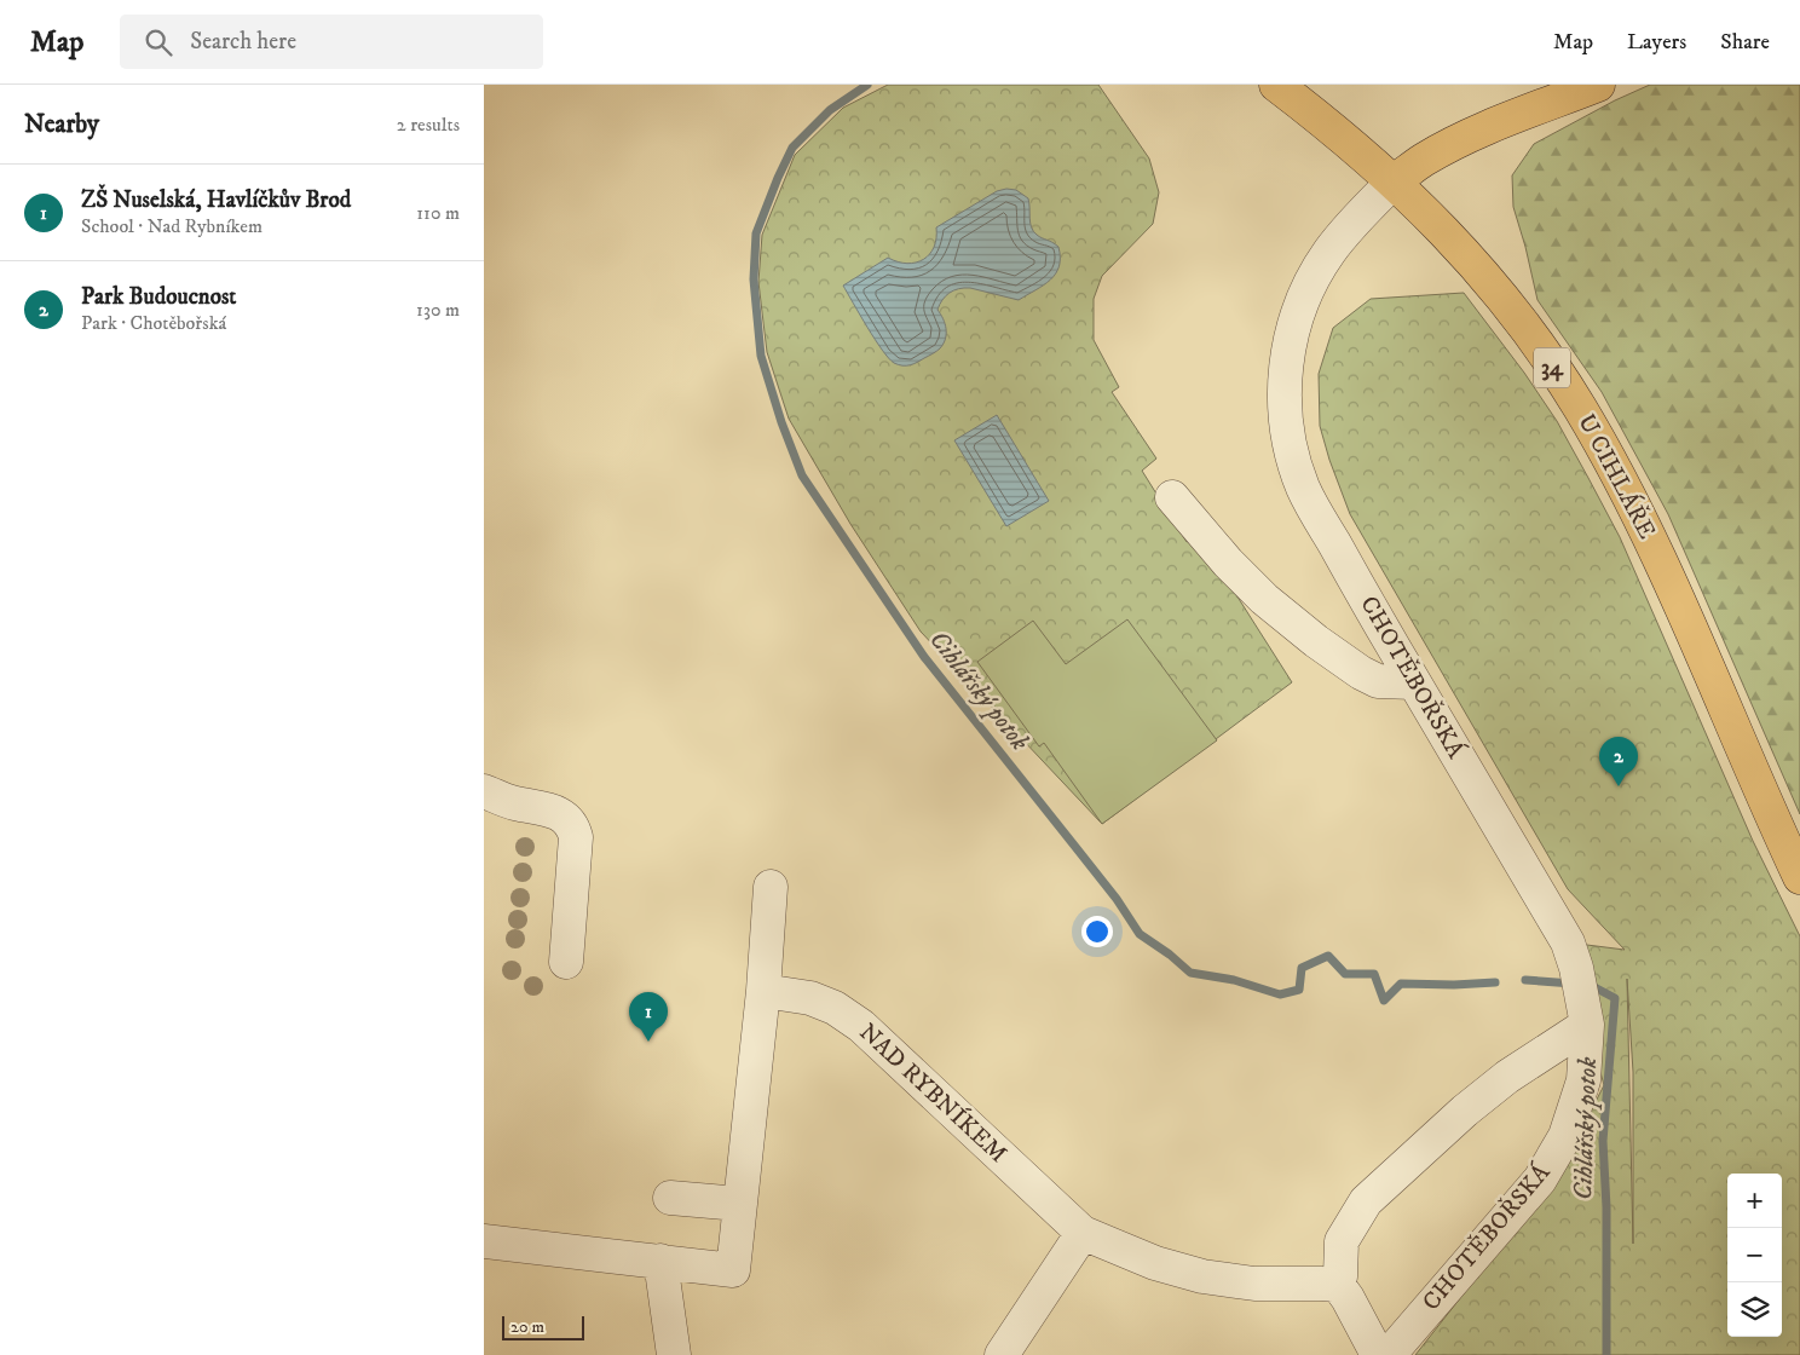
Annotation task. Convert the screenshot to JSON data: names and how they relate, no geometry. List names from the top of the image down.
{
  "streets": {
    "main road": ["34", "U CIHLÁŘE", "CHOTĚBOŘSKÁ"],
    "street": ["NAD RYBNÍKEM"]
  },
  "crossings": [
    ["U CIHLÁŘE", "CHOTĚBOŘSKÁ"]
  ],
  "water": ["Cihlářský potok"],
  "scale_bar": "20 m",
  "page": {
    "header": "Map",
    "search": "Search here",
    "nav": ["Map", "Layers", "Share"],
    "heading": ["Nearby", "2 results"],
    "list": [
      {
        "mark": "1",
        "name": "ZŠ Nuselská, Havlíčkův Brod",
        "note": "School · Nad Rybníkem",
        "value": "110 m"
      },
      {
        "mark": "2",
        "name": "Park Budoucnost",
        "note": "Park · Chotěbořská",
        "value": "130 m"
      }
    ],
    "pins": ["2", "1"],
    "map_buttons": ["+", "−"],
    "scale": "20 m"
  }
}
